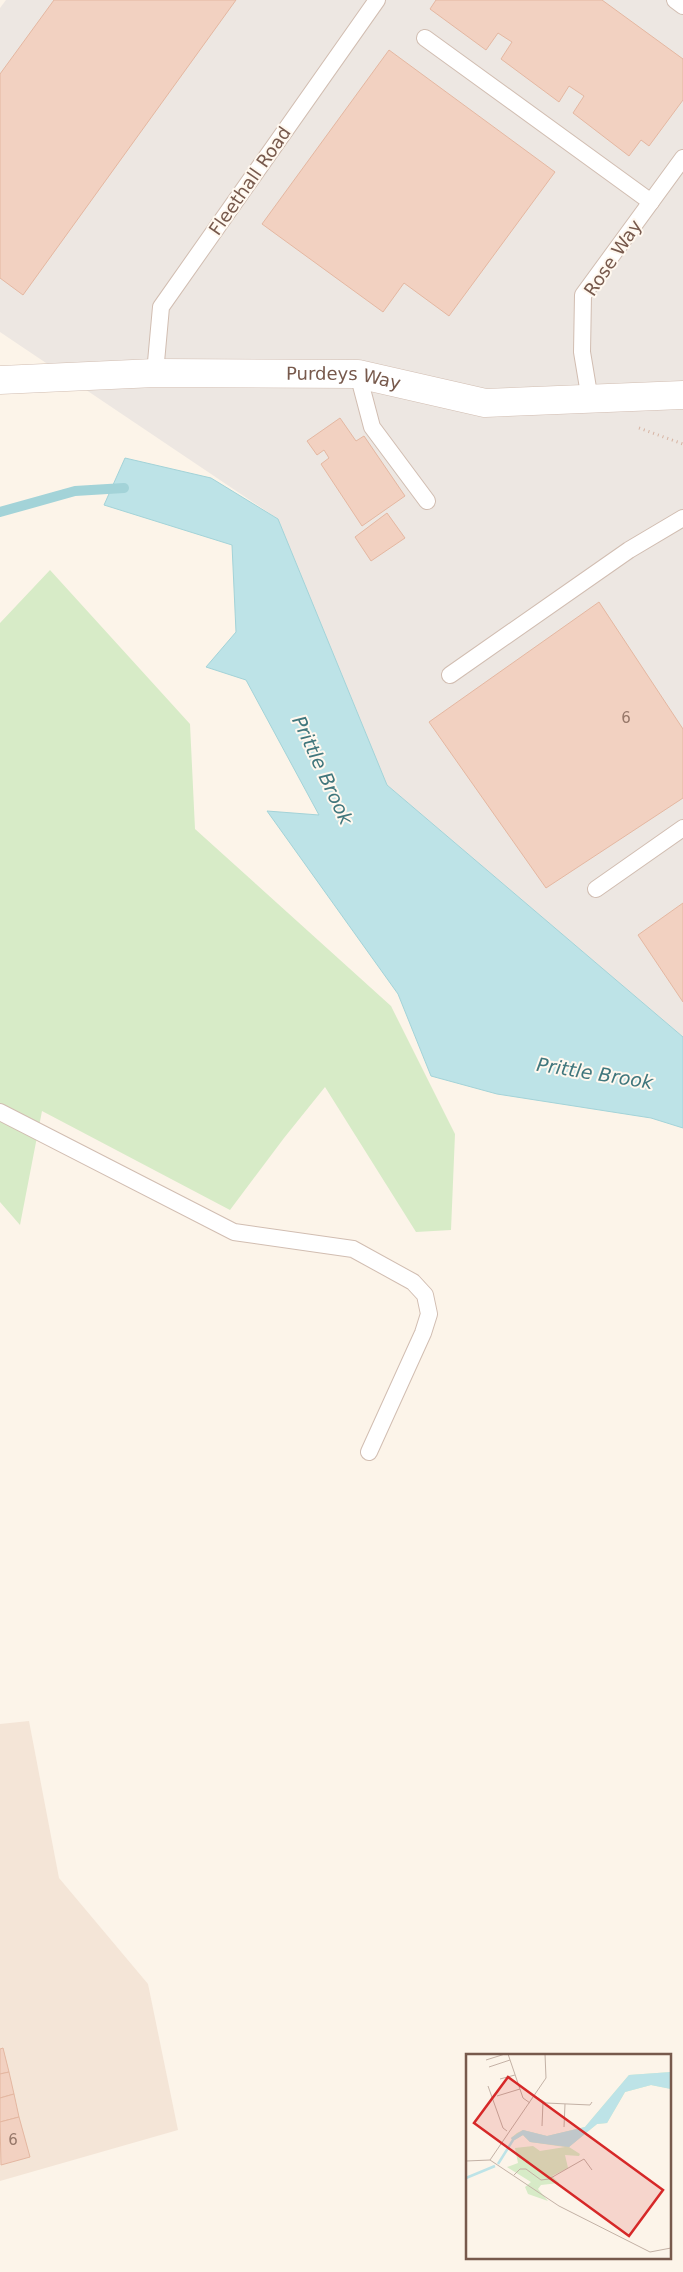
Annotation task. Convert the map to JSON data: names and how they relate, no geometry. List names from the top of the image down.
{
  "streets": {
    "street": ["Purdeys Way"],
    "lane": ["Fleethall Road", "Rose Way"]
  },
  "crossings": [
    ["Fleethall Road", "Purdeys Way"],
    ["Rose Way", "Purdeys Way"]
  ],
  "water": ["Prittle Brook"],
  "house_numbers": ["6", "6"]
}
